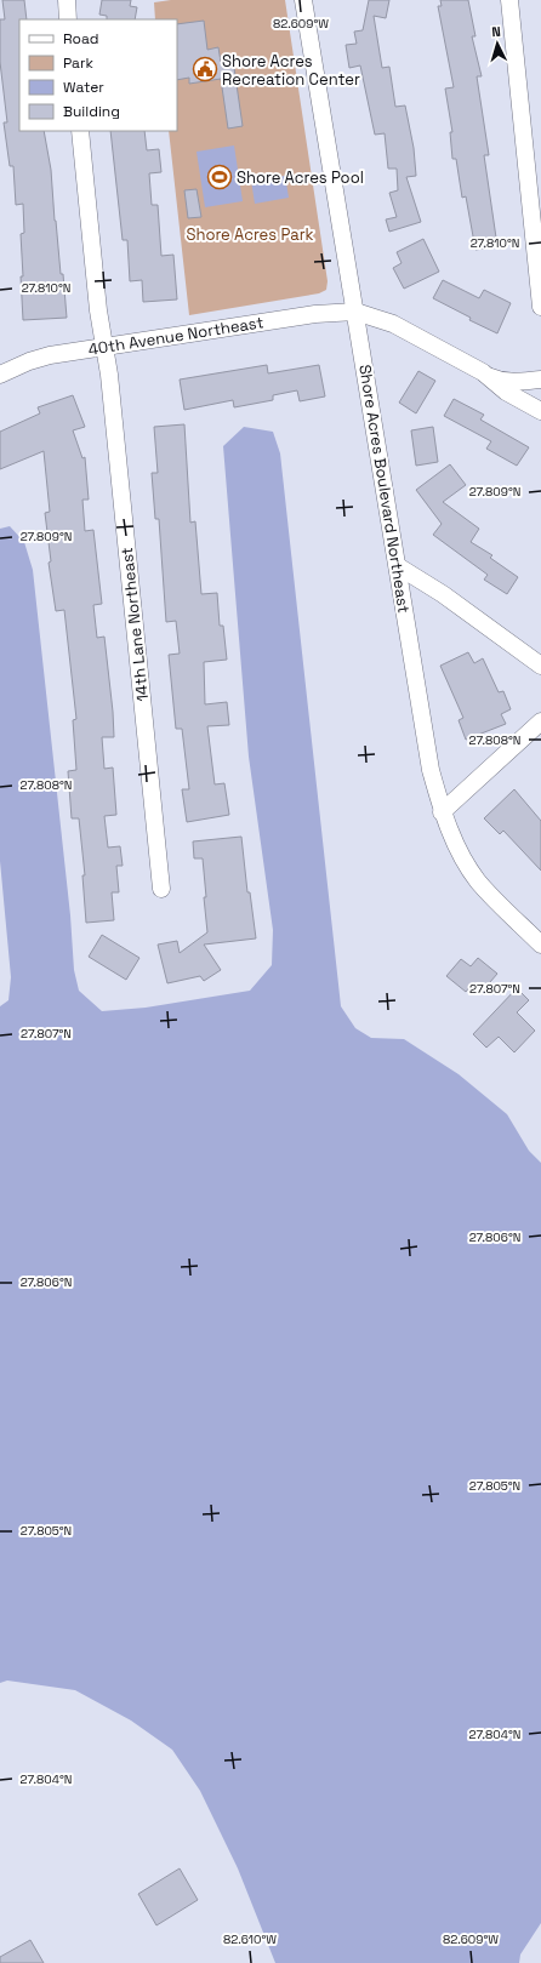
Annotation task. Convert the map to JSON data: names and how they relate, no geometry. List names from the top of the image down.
{
  "streets": {
    "street": ["40th Avenue Northeast", "Shore Acres Boulevard Northeast", "14th Lane Northeast"]
  },
  "crossings": [
    ["40th Avenue Northeast", "Shore Acres Boulevard Northeast"],
    ["40th Avenue Northeast", "14th Lane Northeast"]
  ],
  "parks": ["Shore Acres Park"],
  "places": {
    "public building": ["Shore Acres Recreation Center"],
    "sports": ["Shore Acres Pool"]
  },
  "legend": [
    "Road",
    "Park",
    "Water",
    "Building"
  ],
  "north": "top",
  "coordinates": [
    "82.609°W",
    "27.810°N",
    "27.809°N",
    "27.808°N",
    "27.807°N",
    "27.806°N",
    "27.805°N",
    "27.804°N",
    "82.610°W"
  ]
}
